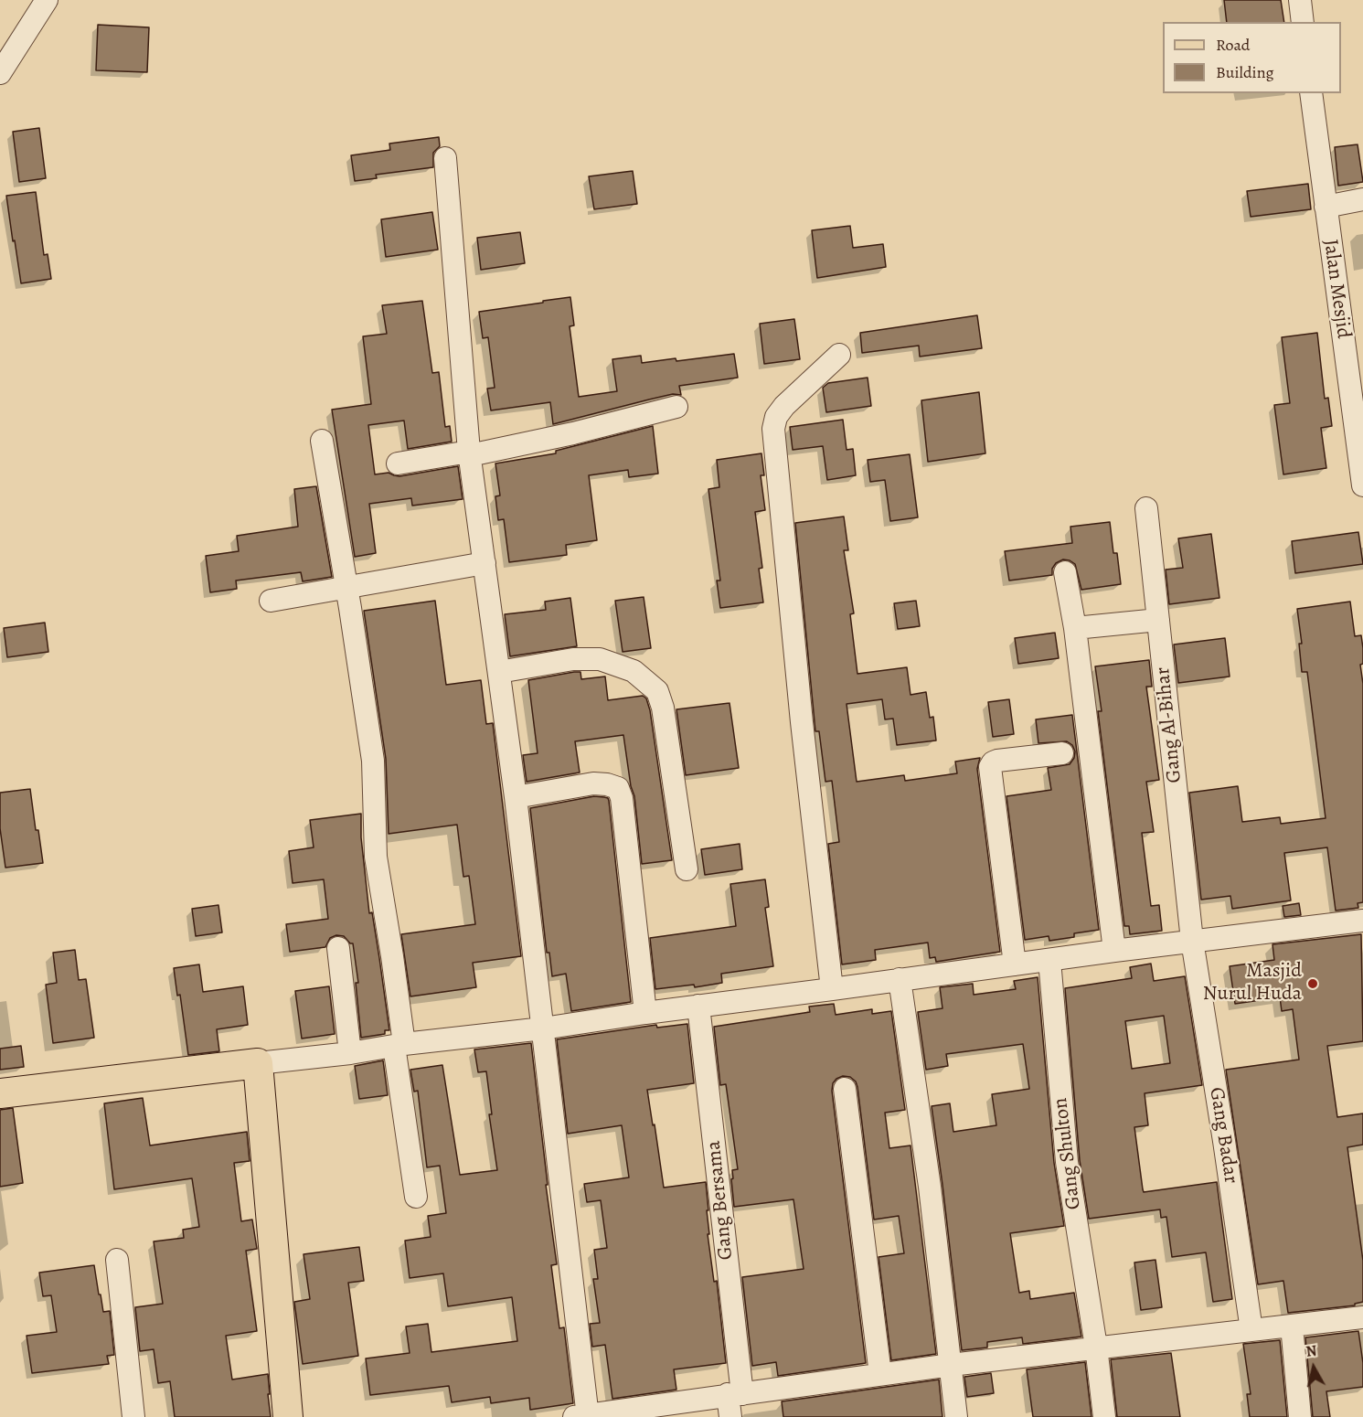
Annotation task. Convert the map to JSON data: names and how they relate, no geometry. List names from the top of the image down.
{
  "streets": {
    "street": [
      "Jalan Mesjid",
      "Gang Al-Bihar",
      "Gang Badar",
      "Gang Shulton",
      "Gang Bersama"
    ]
  },
  "crossings": [
    ["Gang Al-Bihar", "Gang Badar"]
  ],
  "places": ["Masjid Nurul Huda"],
  "legend": ["Road", "Building"],
  "north": "top"
}
